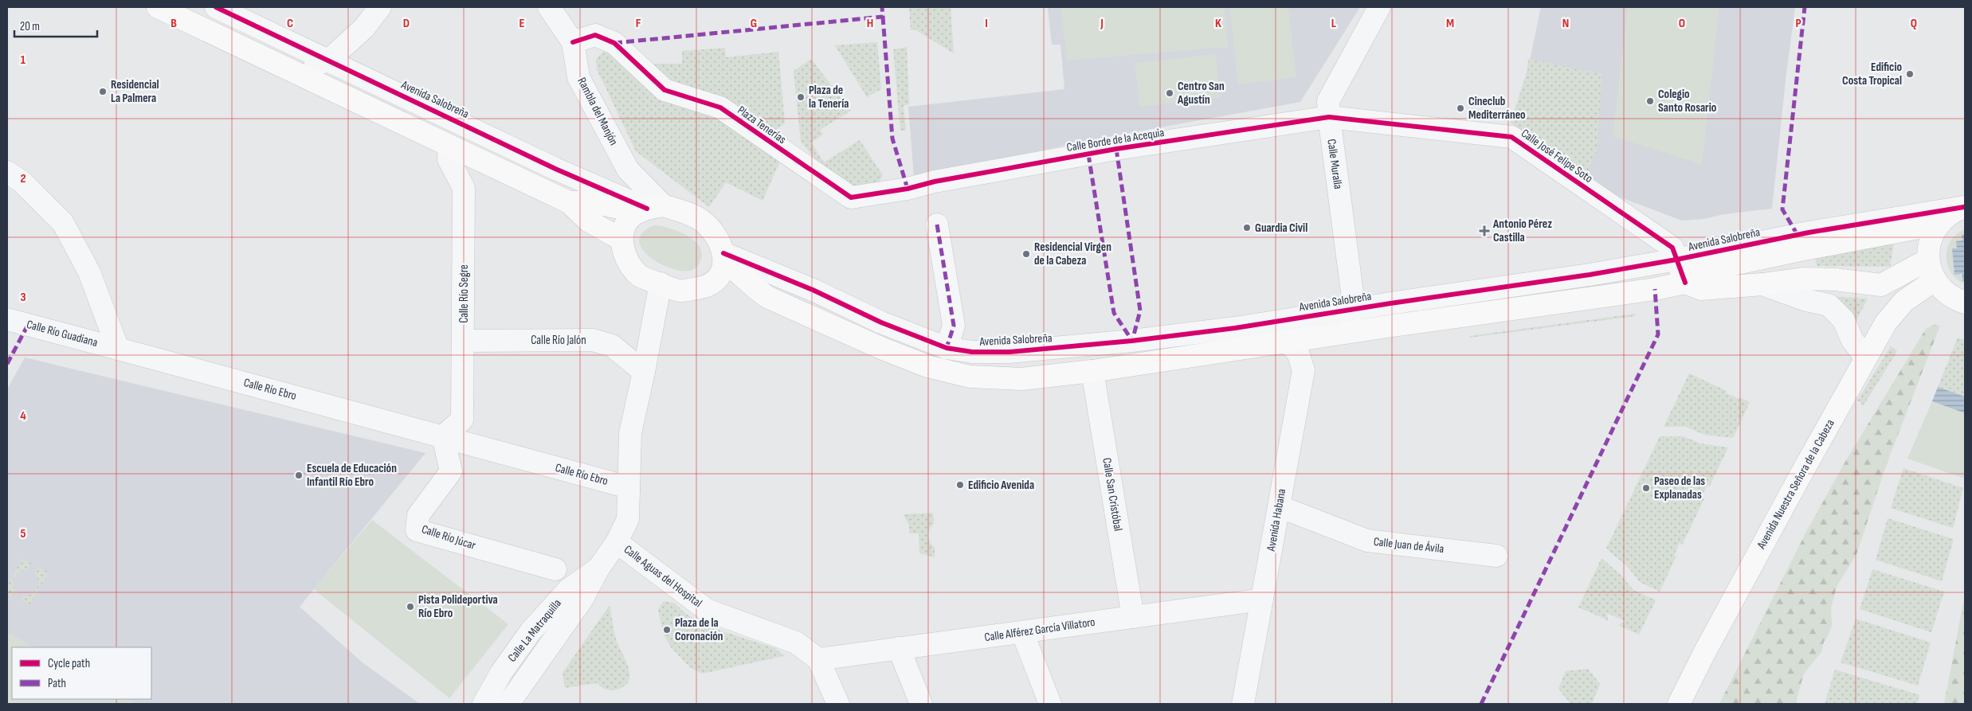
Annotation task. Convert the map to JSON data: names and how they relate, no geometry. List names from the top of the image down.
{
  "streets": {
    "main road": ["Avenida Nuestra Señora de la Cabeza"],
    "street": [
      "Avenida Salobreña",
      "Rambla del Manjón",
      "Plaza Tenerías",
      "Calle Borde de la Acequia",
      "Calle José Felipe Soto",
      "Calle Muralla",
      "Calle Río Segre",
      "Calle Río Guadiana",
      "Calle Río Jalón",
      "Calle Río Ebro",
      "Calle San Cristóbal",
      "Avenida Habana",
      "Calle Río Júcar",
      "Calle Juan de Ávila",
      "Calle Aguas del Hospital",
      "Calle Alférez García Villatoro",
      "Calle La Matraquilla"
    ]
  },
  "crossings": [
    ["Avenida Salobreña", "Rambla del Manjón"],
    ["Avenida Salobreña", "Calle José Felipe Soto"],
    ["Avenida Salobreña", "Calle Muralla"],
    ["Avenida Salobreña", "Calle Aguas del Hospital"],
    ["Rambla del Manjón", "Plaza Tenerías"],
    ["Rambla del Manjón", "Calle Aguas del Hospital"],
    ["Plaza Tenerías", "Calle Borde de la Acequia"],
    ["Calle Borde de la Acequia", "Calle José Felipe Soto"],
    ["Calle Borde de la Acequia", "Calle Muralla"],
    ["Calle José Felipe Soto", "Calle Muralla"],
    ["Calle Río Segre", "Calle Río Jalón"],
    ["Calle Río Segre", "Calle Río Ebro"],
    ["Calle Río Segre", "Calle Río Júcar"],
    ["Calle Río Guadiana", "Calle Río Ebro"],
    ["Calle Río Jalón", "Calle Aguas del Hospital"],
    ["Calle Río Ebro", "Calle Río Júcar"],
    ["Calle Río Ebro", "Calle Aguas del Hospital"],
    ["Calle San Cristóbal", "Calle Alférez García Villatoro"],
    ["Avenida Habana", "Calle Juan de Ávila"],
    ["Avenida Habana", "Calle Alférez García Villatoro"],
    ["Calle Aguas del Hospital", "Calle Alférez García Villatoro"],
    ["Calle Aguas del Hospital", "Calle La Matraquilla"]
  ],
  "places": {
    "other": [
      "Edificio Costa Tropical",
      "Residencial La Palmera",
      "Centro San Agustín",
      "Plaza de la Tenería",
      "Colegio Santo Rosario",
      "Cineclub Mediterráneo",
      "Guardia Civil",
      "Residencial Virgen de la Cabeza",
      "Escuela de Educación Infantil Río Ebro",
      "Edificio Avenida",
      "Paseo de las Explanadas",
      "Pista Polideportiva Río Ebro",
      "Plaza de la Coronación"
    ],
    "health": ["Antonio Pérez Castilla"]
  },
  "legend": ["Cycle path", "Path"],
  "scale_bar": "20 m",
  "grid": {
    "columns": [
      "B",
      "C",
      "D",
      "E",
      "F",
      "G",
      "H",
      "I",
      "J",
      "K",
      "L",
      "M",
      "N",
      "O",
      "P",
      "Q"
    ],
    "rows": [
      "1",
      "2",
      "3",
      "4",
      "5"
    ]
  }
}
